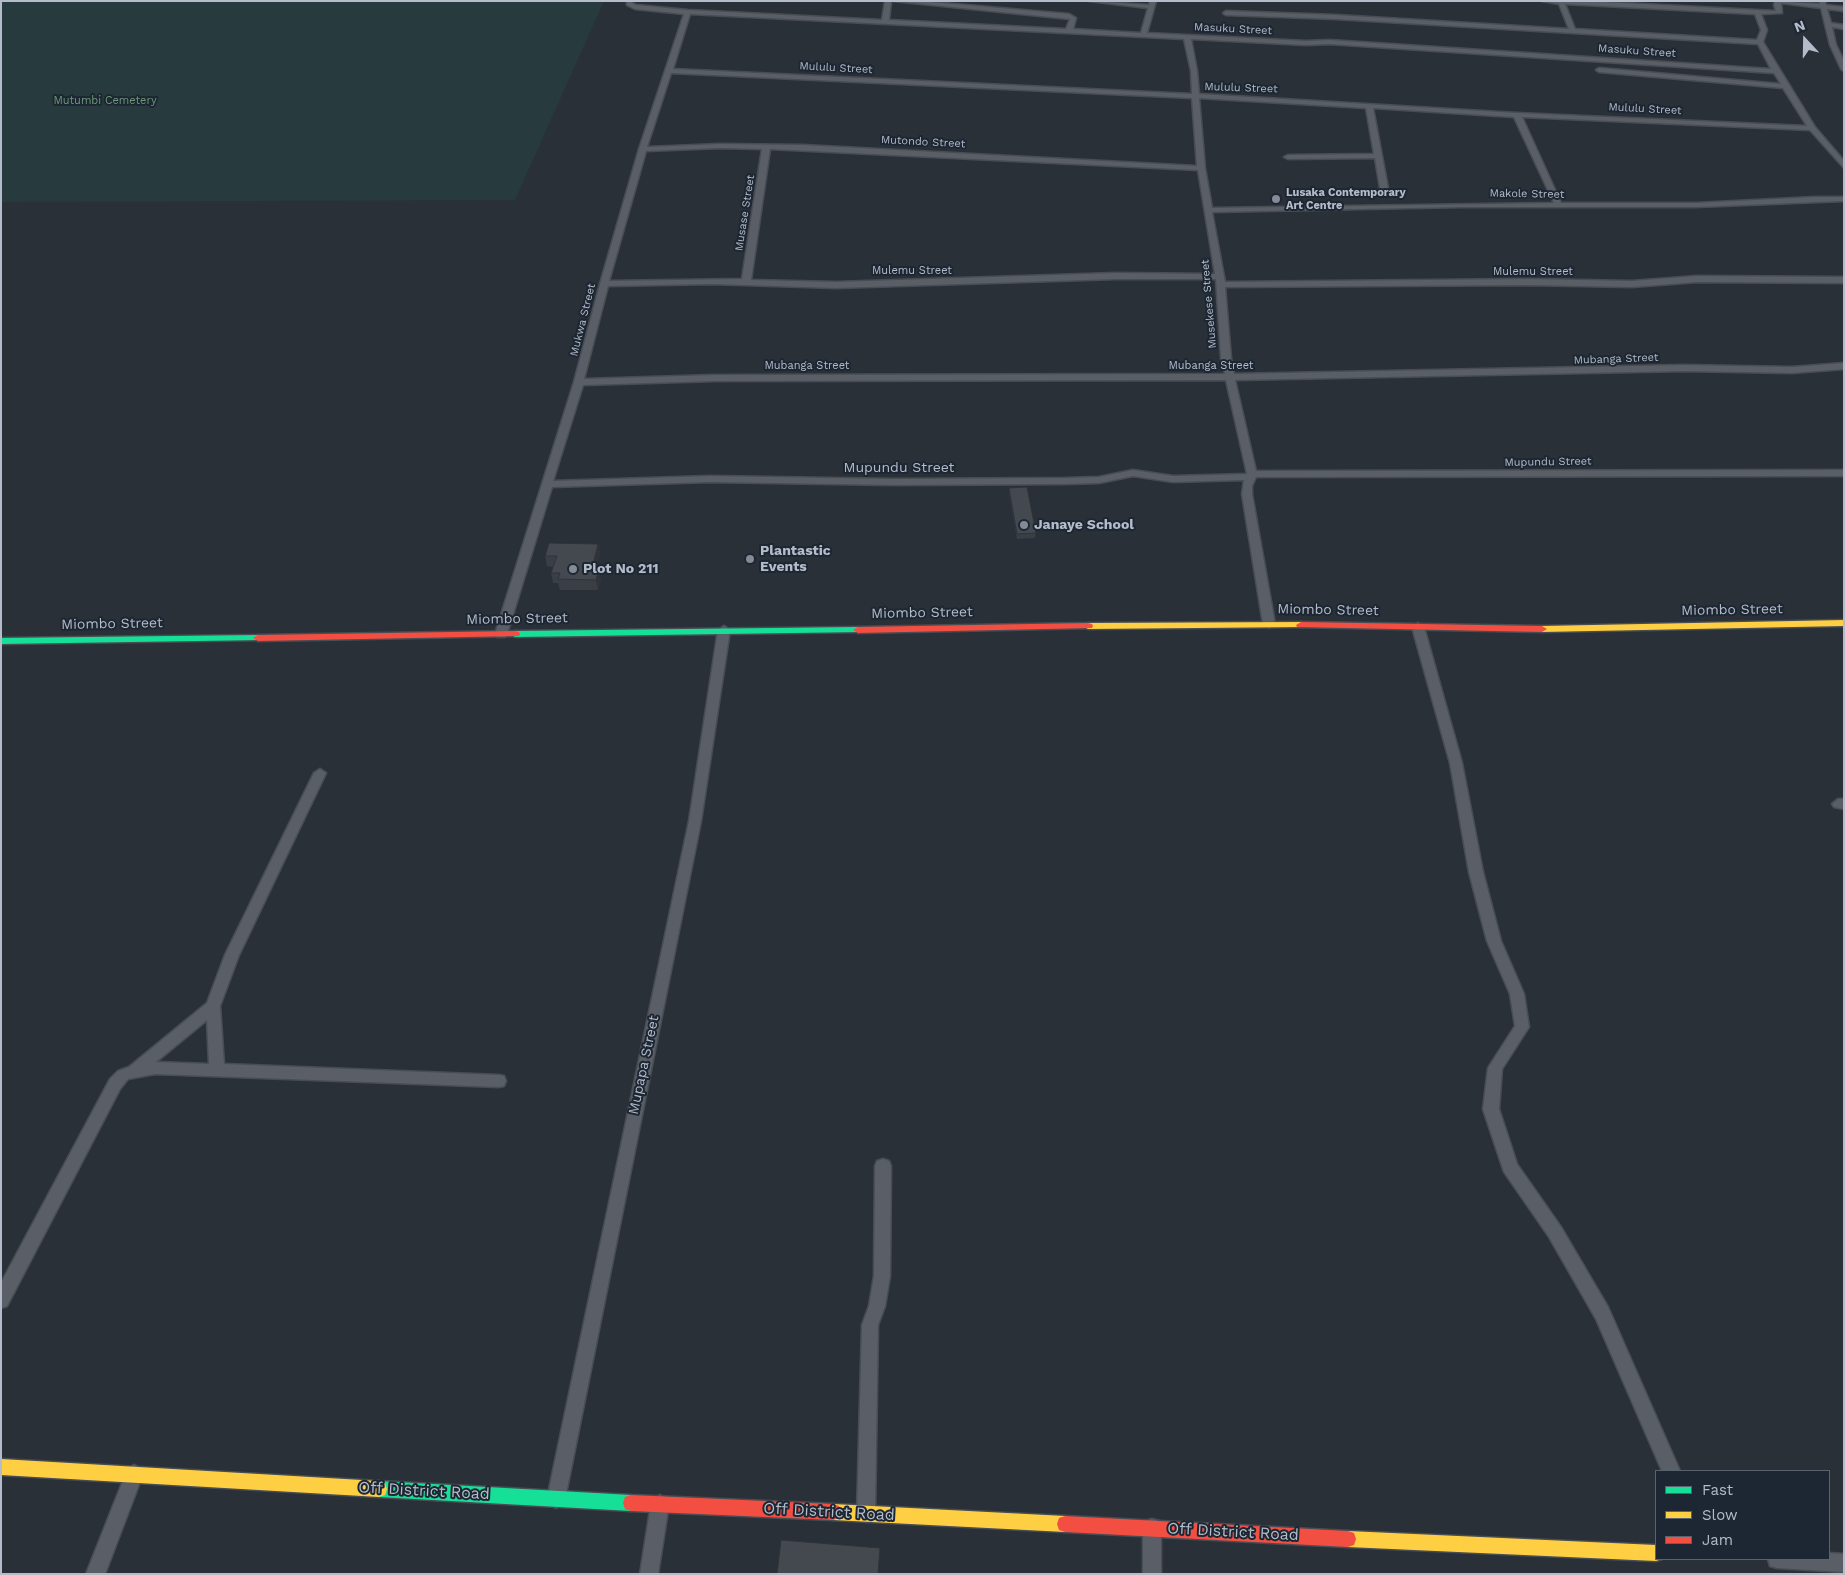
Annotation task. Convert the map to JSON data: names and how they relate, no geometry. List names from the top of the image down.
{
  "streets": {
    "street": [
      "Masuku Street",
      "Mululu Street",
      "Mutondo Street",
      "Makole Street",
      "Musase Street",
      "Mulemu Street",
      "Musekese Street",
      "Mukwa Street",
      "Mubanga Street",
      "Mupundu Street",
      "Miombo Street",
      "Mupapa Street",
      "Off District Road"
    ]
  },
  "crossings": [
    ["Masuku Street", "Musekese Street"],
    ["Masuku Street", "Mukwa Street"],
    ["Mululu Street", "Musekese Street"],
    ["Mululu Street", "Mukwa Street"],
    ["Mutondo Street", "Musase Street"],
    ["Mutondo Street", "Musekese Street"],
    ["Mutondo Street", "Mukwa Street"],
    ["Makole Street", "Musekese Street"],
    ["Musase Street", "Mulemu Street"],
    ["Mulemu Street", "Musekese Street"],
    ["Mulemu Street", "Mukwa Street"],
    ["Musekese Street", "Mubanga Street"],
    ["Musekese Street", "Mupundu Street"],
    ["Musekese Street", "Miombo Street"],
    ["Mukwa Street", "Mubanga Street"],
    ["Mukwa Street", "Mupundu Street"],
    ["Mukwa Street", "Miombo Street"],
    ["Miombo Street", "Mupapa Street"],
    ["Mupapa Street", "Off District Road"]
  ],
  "parks": ["Mutumbi Cemetery"],
  "places": [
    "Lusaka Contemporary Art Centre",
    "Janaye School",
    "Plantastic Events",
    "Plot No 211"
  ],
  "legend": ["Fast", "Slow", "Jam"],
  "north": "top"
}
